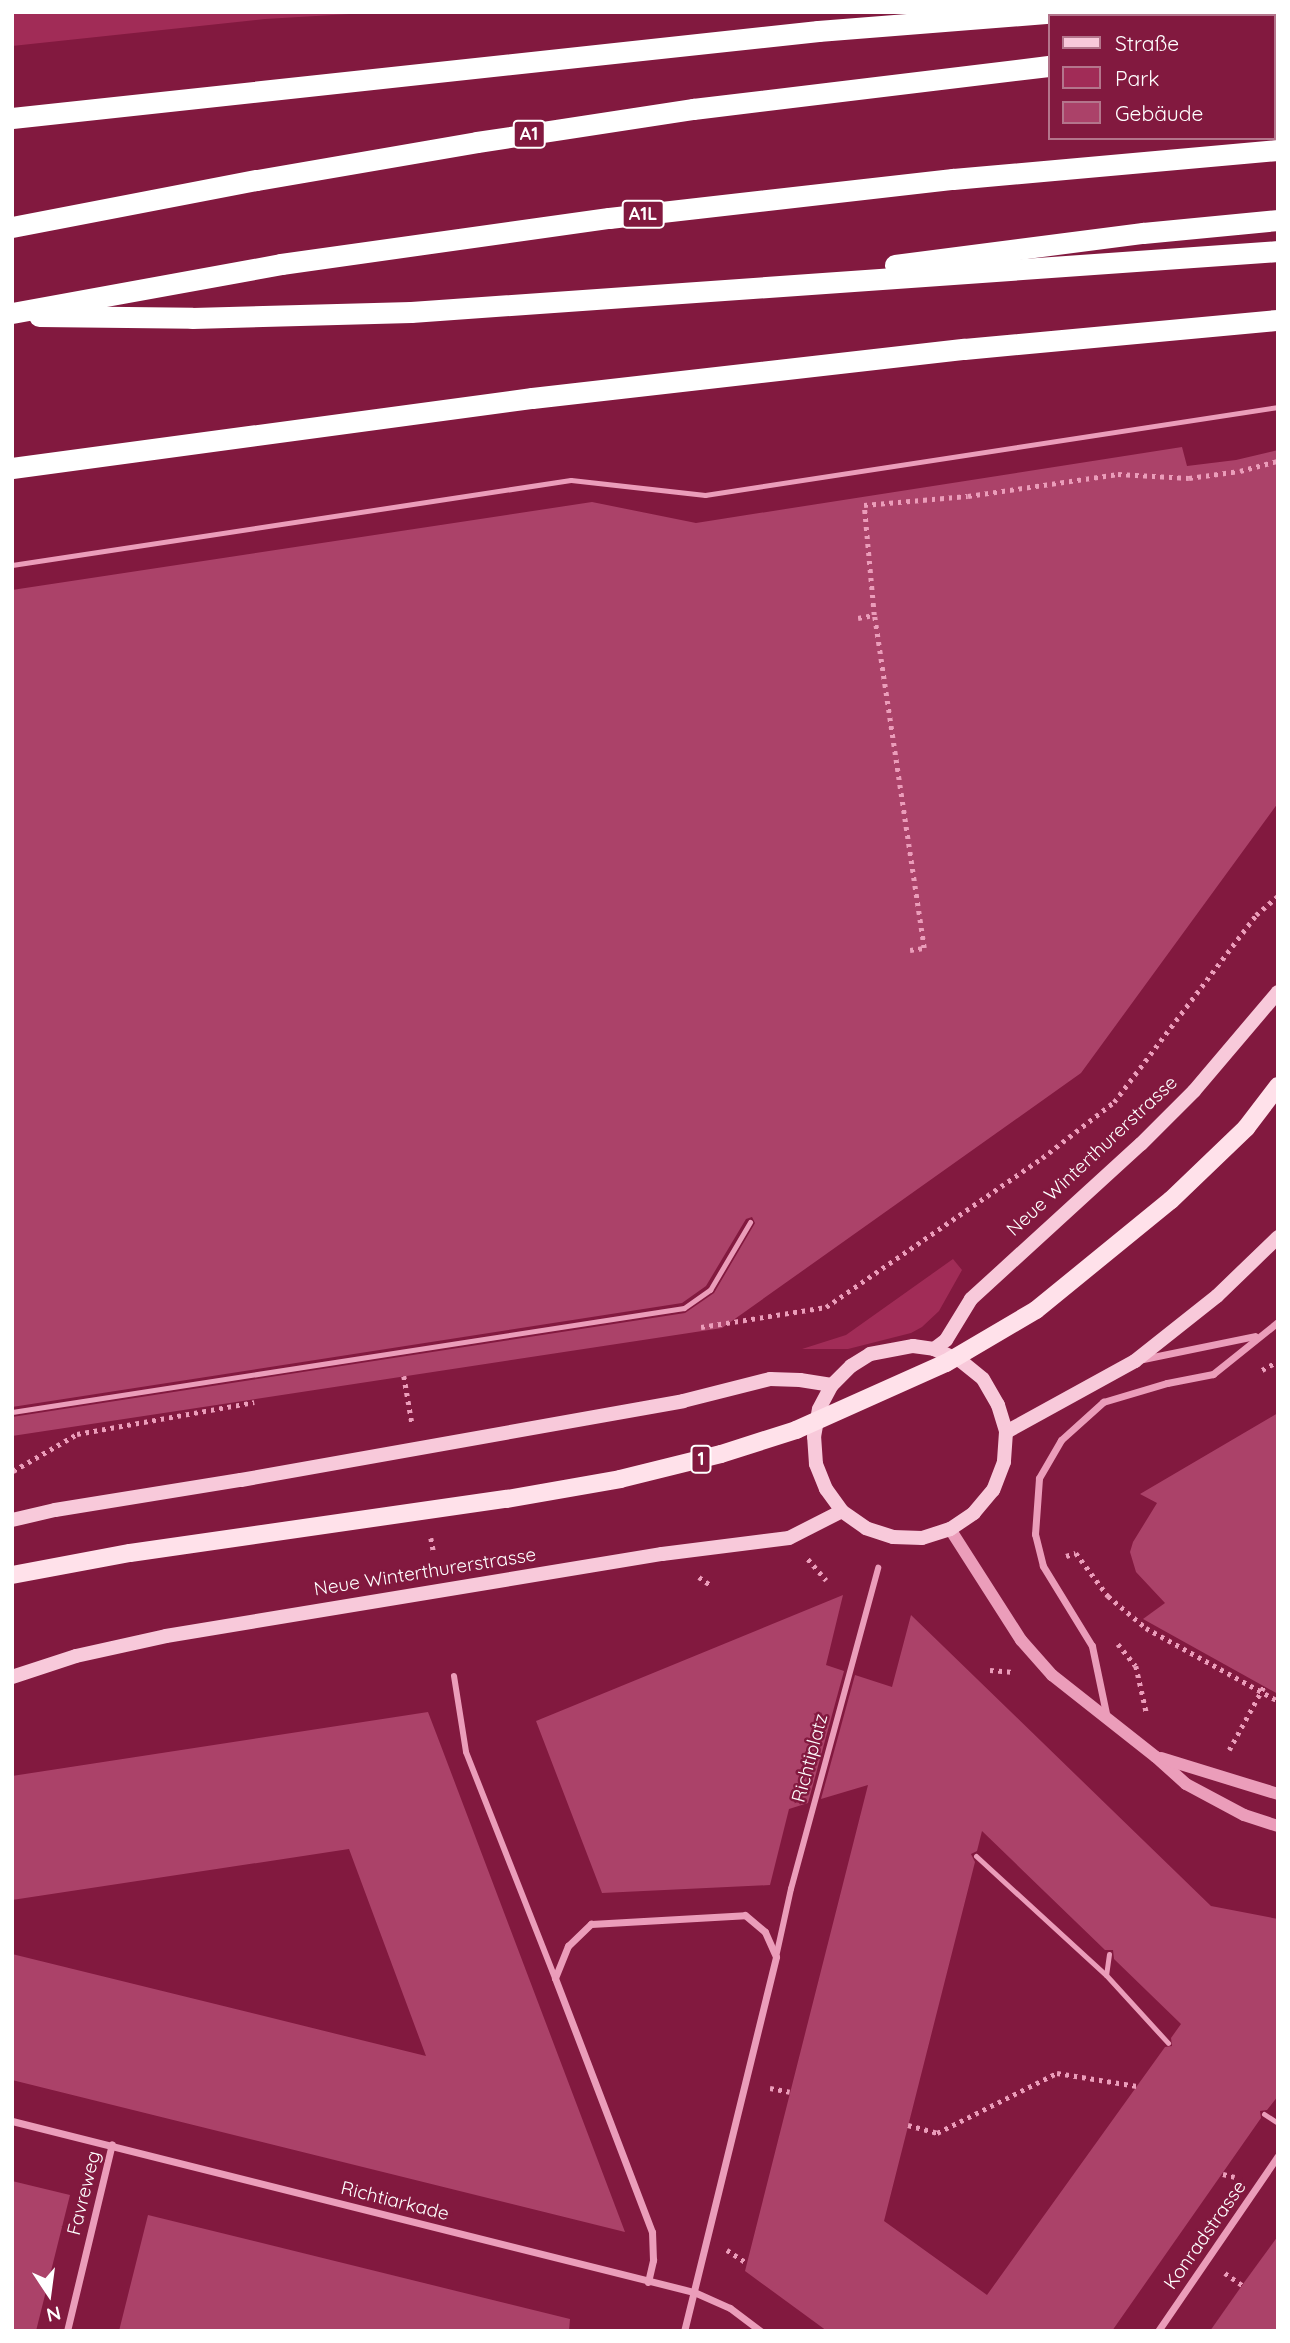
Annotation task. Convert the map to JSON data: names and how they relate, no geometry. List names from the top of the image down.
{
  "streets": {
    "highway": ["A1", "A1L"],
    "main road": ["Neue Winterthurerstrasse", "1"],
    "street": [
      "Richtiplatz",
      "Favreweg",
      "Richtiarkade",
      "Konradstrasse"
    ]
  },
  "crossings": [
    ["Richtiplatz", "Richtiarkade"],
    ["Favreweg", "Richtiarkade"]
  ],
  "legend": ["Straße", "Park", "Gebäude"],
  "north": "bottom"
}
